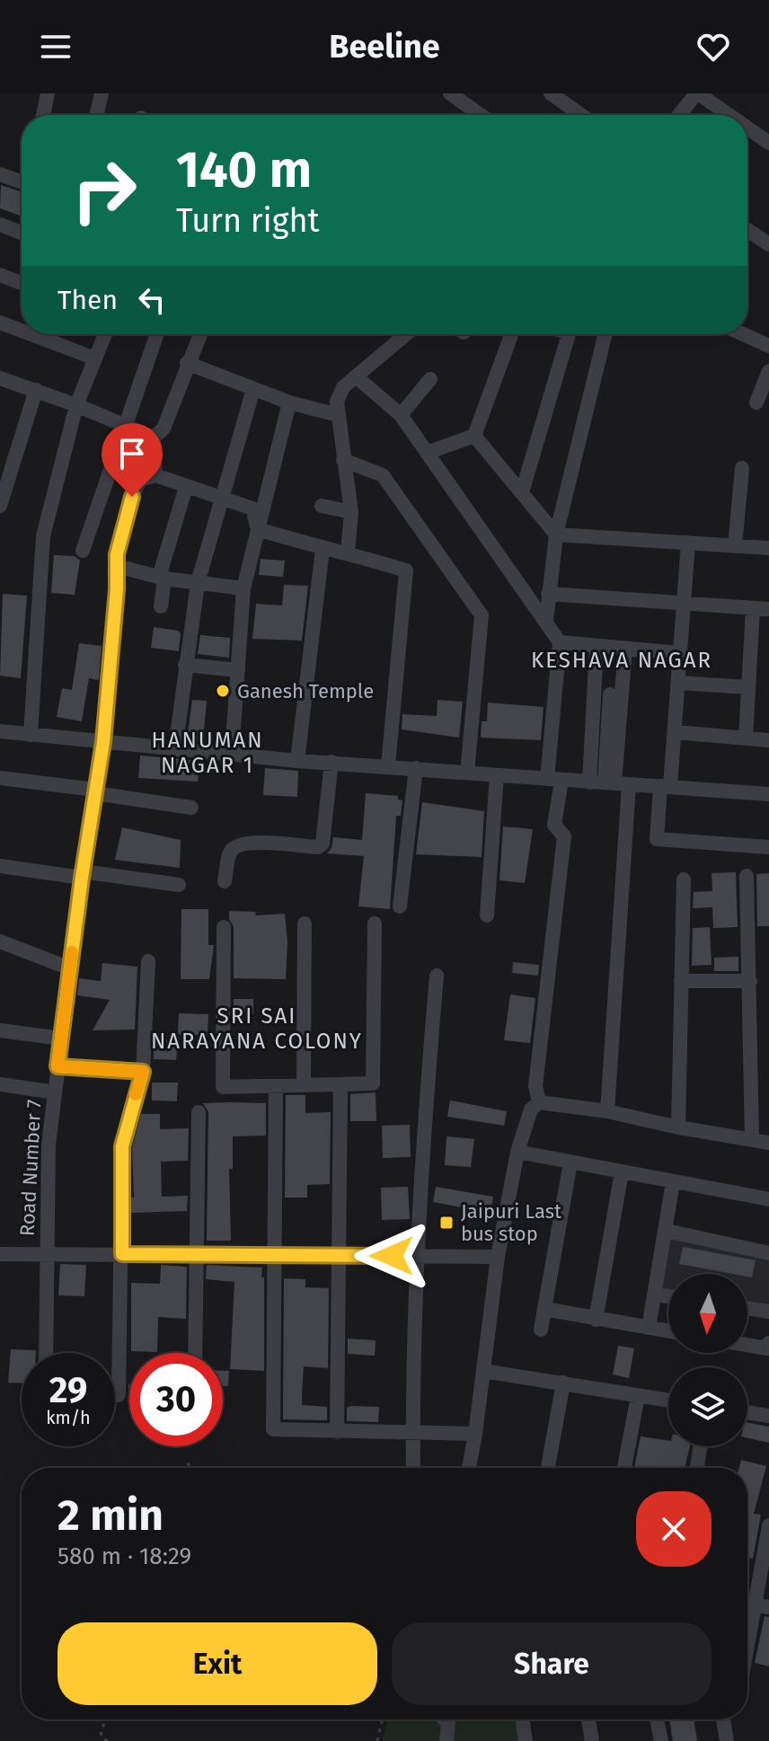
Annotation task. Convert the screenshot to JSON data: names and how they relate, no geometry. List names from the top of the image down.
{
  "streets": {
    "street": ["Road Number 7"]
  },
  "districts": ["KESHAVA NAGAR", "HANUMAN NAGAR 1", "SRI SAI NARAYANA COLONY"],
  "places": {
    "other": ["Ganesh Temple"],
    "transit": ["Jaipuri Last bus stop"]
  },
  "north": "bottom",
  "page": {
    "header": "Beeline",
    "turn": ["140 m", "Turn right"],
    "then": "Then",
    "speed": "29 km/h",
    "limit": "30",
    "heading": ["2 min", "580 m · 18:29"],
    "buttons": ["Exit", "Share"]
  }
}
